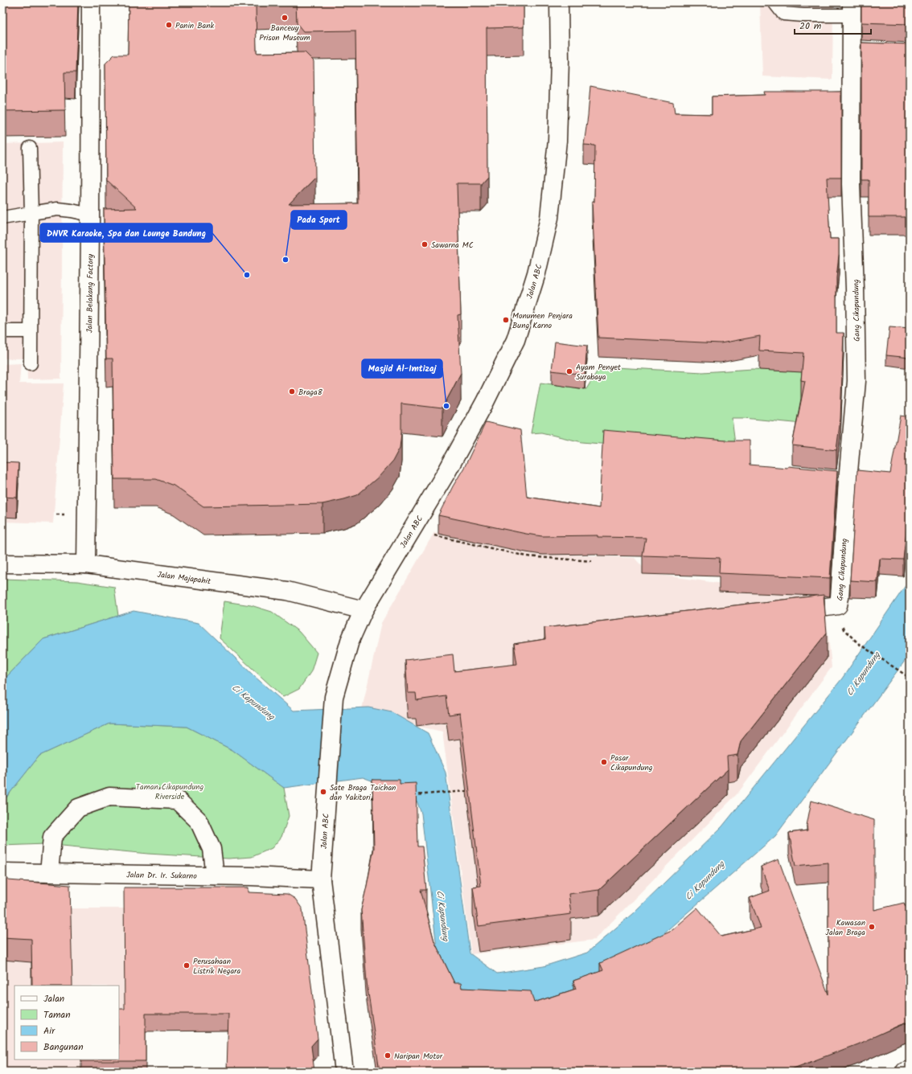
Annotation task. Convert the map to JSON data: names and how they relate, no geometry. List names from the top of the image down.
{
  "streets": {
    "street": [
      "Jalan ABC",
      "Jalan Belakang Factory",
      "Gang Cikapundung",
      "Jalan Majapahit",
      "Jalan Dr. Ir. Sukarno"
    ]
  },
  "crossings": [
    ["Jalan ABC", "Jalan Majapahit"],
    ["Jalan ABC", "Jalan Dr. Ir. Sukarno"],
    ["Jalan Belakang Factory", "Jalan Majapahit"]
  ],
  "water": ["Ci Kapundung"],
  "parks": ["Taman Cikapundung Riverside"],
  "places": [
    "Banceuy Prison Museum",
    "Panin Bank",
    "Sawarna MC",
    "Pada Sport",
    "DNVR Karaoke, Spa dan Lounge Bandung",
    "Monumen Penjara Bung Karno",
    "Ayam Penyet Surabaya",
    "Braga8",
    "Masjid Al-Imtizaj",
    "Pasar Cikapundung",
    "Sate Braga Taichan dan Yakitori",
    "Kawasan Jalan Braga",
    "Perusahaan Listrik Negara",
    "Naripan Motor"
  ],
  "legend": [
    "Jalan",
    "Taman",
    "Air",
    "Bangunan"
  ],
  "scale_bar": "20 m"
}
